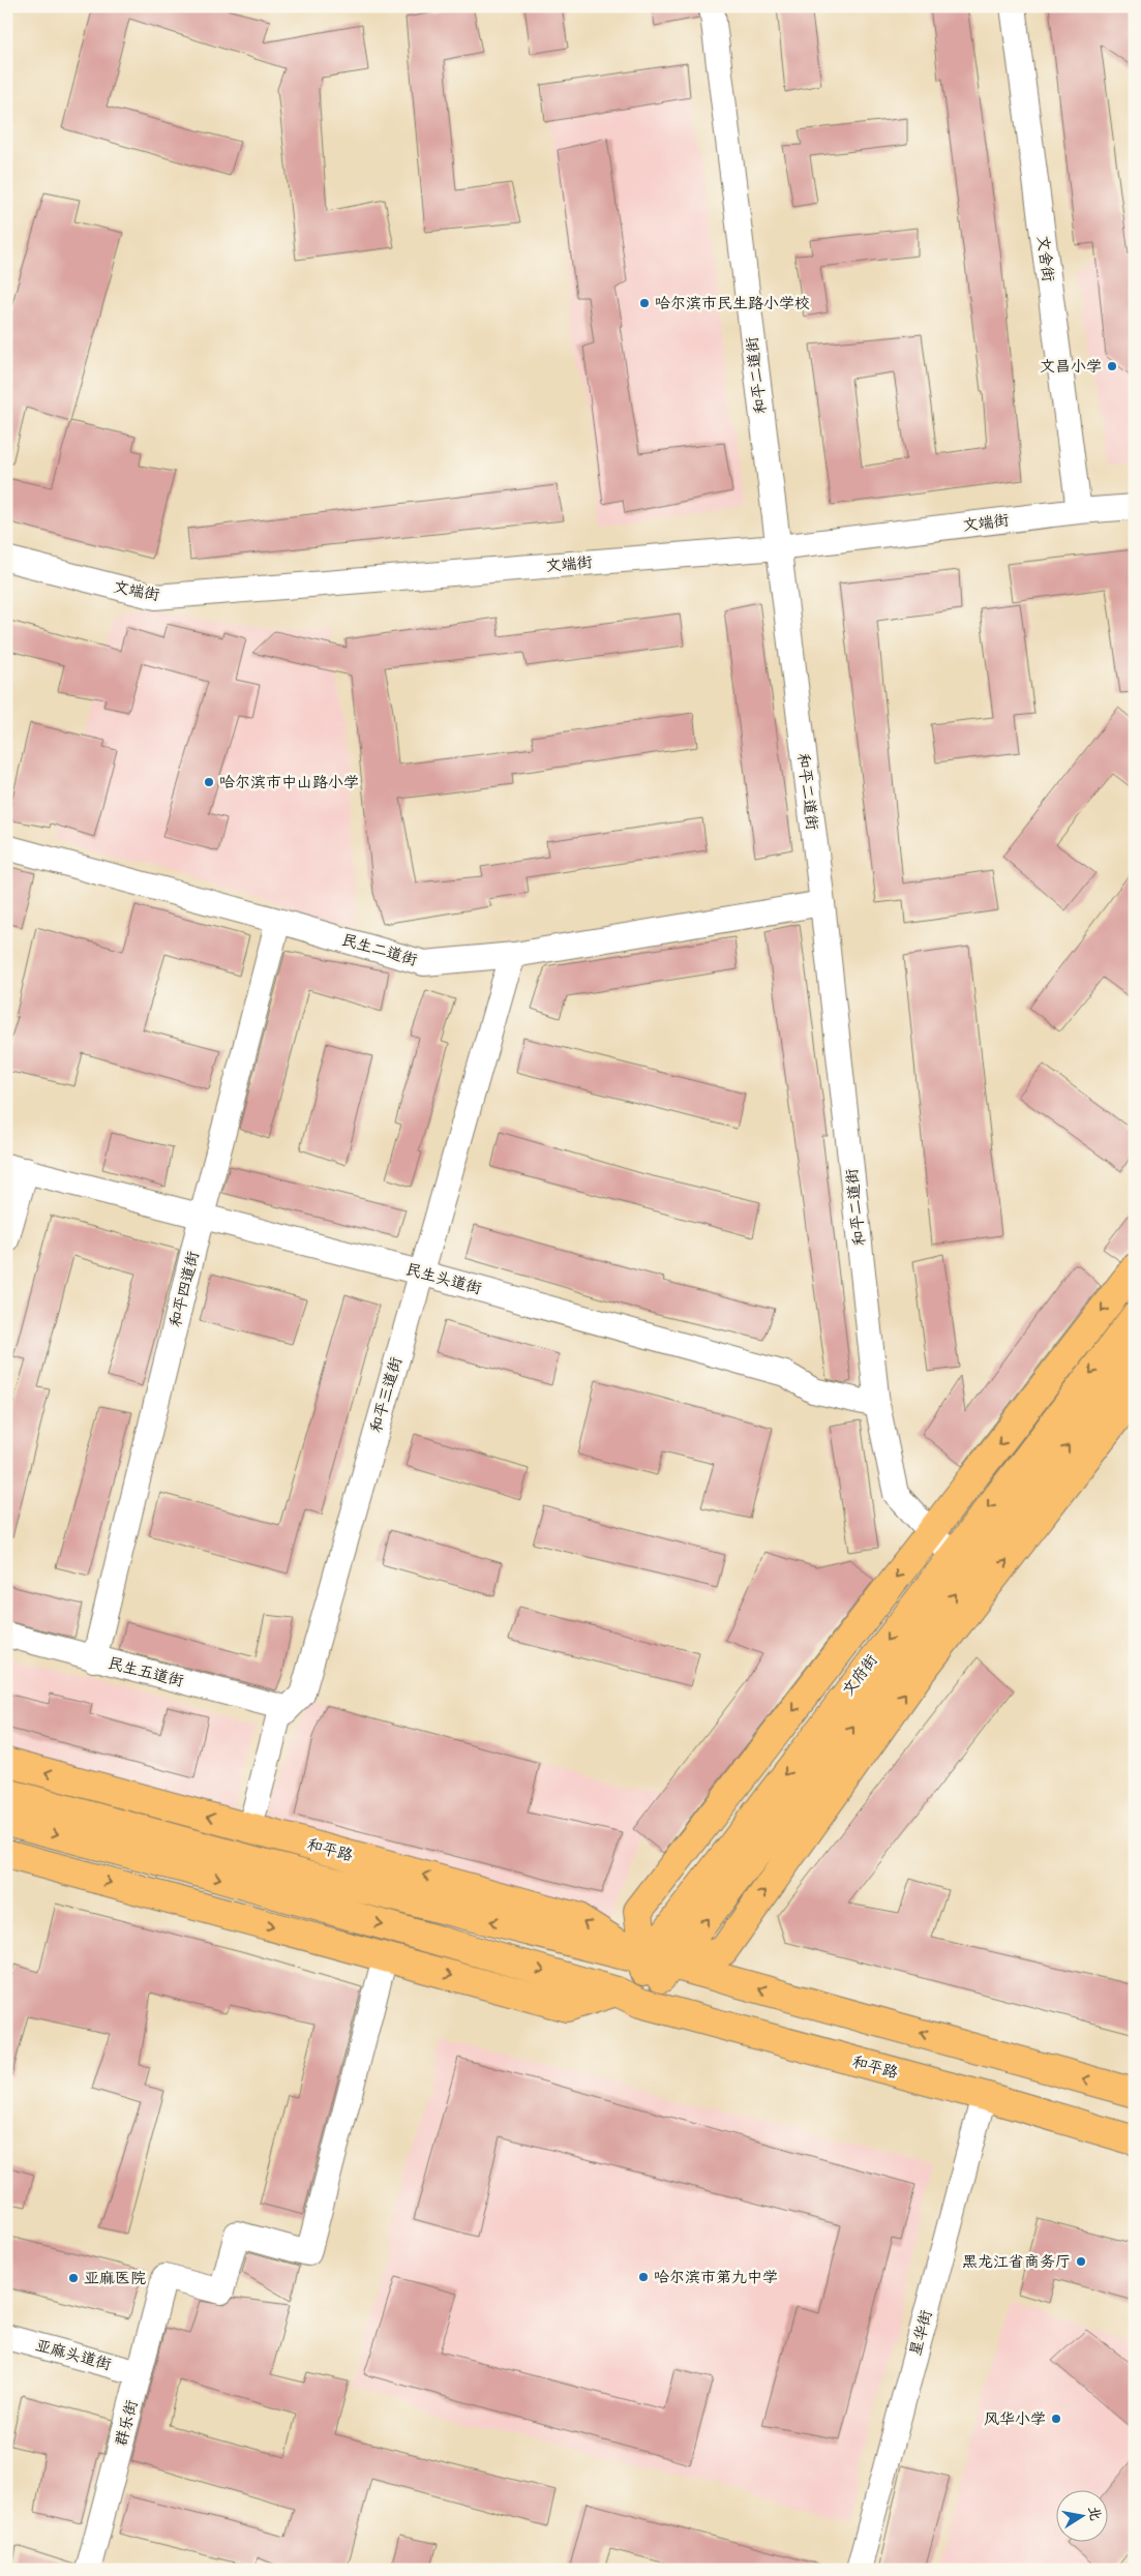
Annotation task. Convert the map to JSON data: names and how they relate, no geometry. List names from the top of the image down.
{
  "streets": {
    "main road": ["文府街", "和平路"],
    "street": [
      "文舍街",
      "和平二道街",
      "文端街",
      "民生二道街",
      "民生头道街",
      "和平四道街",
      "和平三道街",
      "民生五道街",
      "星华街",
      "亚麻头道街",
      "群乐街"
    ]
  },
  "crossings": [
    ["文舍街", "文端街"],
    ["和平二道街", "文端街"],
    ["和平二道街", "民生二道街"],
    ["和平二道街", "民生头道街"],
    ["和平二道街", "文府街"],
    ["民生二道街", "和平四道街"],
    ["民生二道街", "和平三道街"],
    ["民生头道街", "和平四道街"],
    ["民生头道街", "和平三道街"],
    ["和平四道街", "民生五道街"],
    ["和平三道街", "民生五道街"],
    ["和平三道街", "和平路"],
    ["文府街", "和平路"],
    ["和平路", "星华街"],
    ["亚麻头道街", "群乐街"]
  ],
  "places": [
    "哈尔滨市民生路小学校",
    "文昌小学",
    "哈尔滨市中山路小学",
    "黑龙江省商务厅",
    "哈尔滨市第九中学",
    "亚麻医院",
    "风华小学"
  ],
  "north": "right"
}
